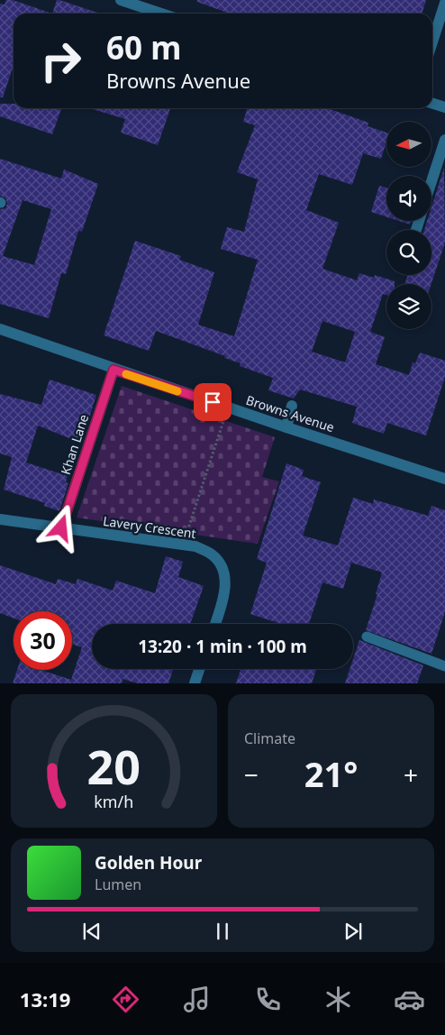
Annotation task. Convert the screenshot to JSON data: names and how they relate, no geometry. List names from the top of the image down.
{
  "streets": {
    "street": ["Browns Avenue", "Khan Lane", "Lavery Crescent"]
  },
  "crossings": [
    ["Browns Avenue", "Khan Lane"],
    ["Khan Lane", "Lavery Crescent"]
  ],
  "north": "left",
  "page": {
    "turn": ["60 m", "Browns Avenue"],
    "limit": "30",
    "trip": "13:20 · 1 min · 100 m",
    "tile": "Climate",
    "heat": ["−", "21°", "+"],
    "song": ["Golden Hour", "Lumen"],
    "tabs": "13:19",
    "gauge": ["20", "km/h"]
  }
}
